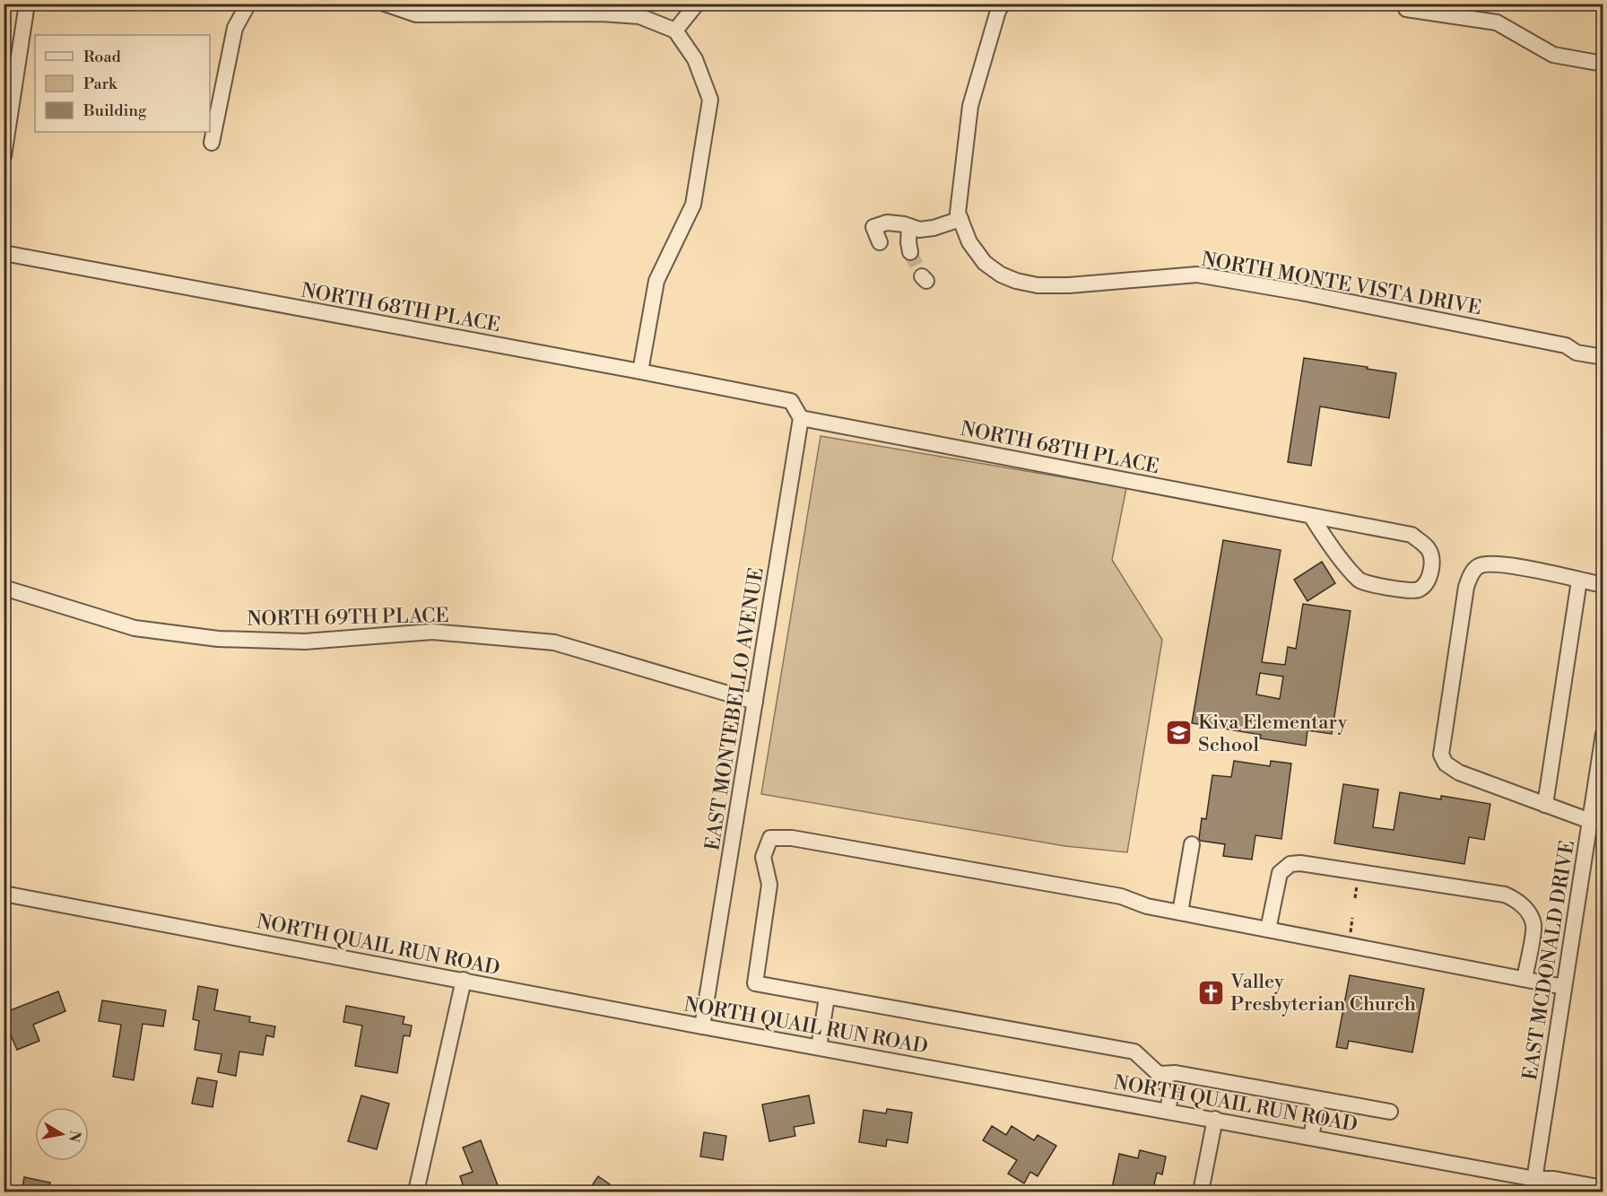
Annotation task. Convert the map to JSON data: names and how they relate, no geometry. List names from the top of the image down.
{
  "streets": {
    "street": [
      "NORTH MONTE VISTA DRIVE",
      "NORTH 68TH PLACE",
      "NORTH 69TH PLACE",
      "EAST MONTEBELLO AVENUE",
      "NORTH QUAIL RUN ROAD",
      "EAST MCDONALD DRIVE"
    ]
  },
  "crossings": [
    ["NORTH 68TH PLACE", "EAST MONTEBELLO AVENUE"],
    ["NORTH 69TH PLACE", "EAST MONTEBELLO AVENUE"],
    ["EAST MONTEBELLO AVENUE", "NORTH QUAIL RUN ROAD"],
    ["NORTH QUAIL RUN ROAD", "EAST MCDONALD DRIVE"]
  ],
  "places": {
    "school or university": ["Kiva Elementary School"],
    "church": ["Valley Presbyterian Church"]
  },
  "legend": ["Road", "Park", "Building"],
  "north": "right"
}
